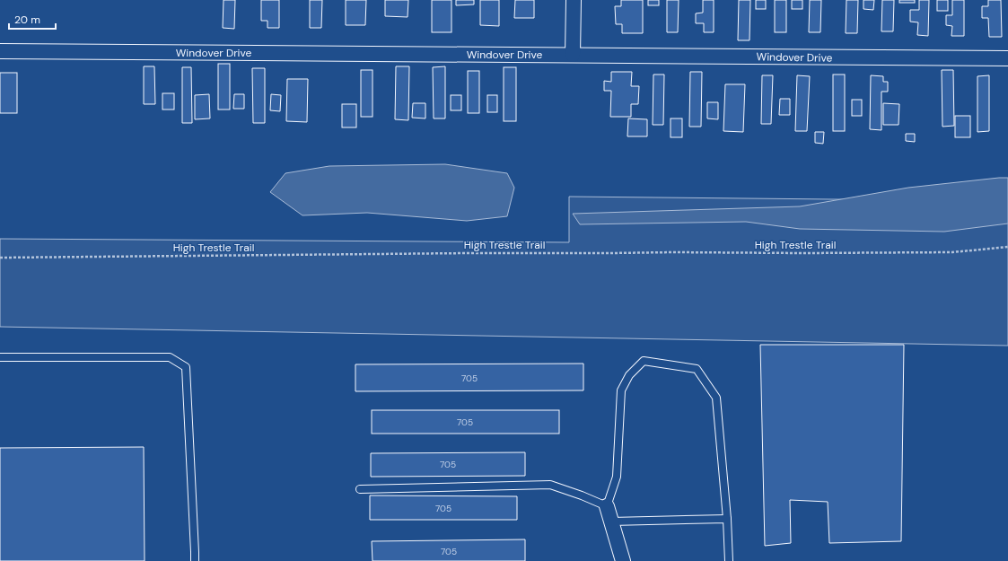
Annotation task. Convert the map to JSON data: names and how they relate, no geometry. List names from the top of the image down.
{
  "streets": {
    "street": ["Windover Drive"],
    "path": ["High Trestle Trail"]
  },
  "house_numbers": [
    "705",
    "705",
    "705",
    "705",
    "705"
  ],
  "scale_bar": "20 m"
}
